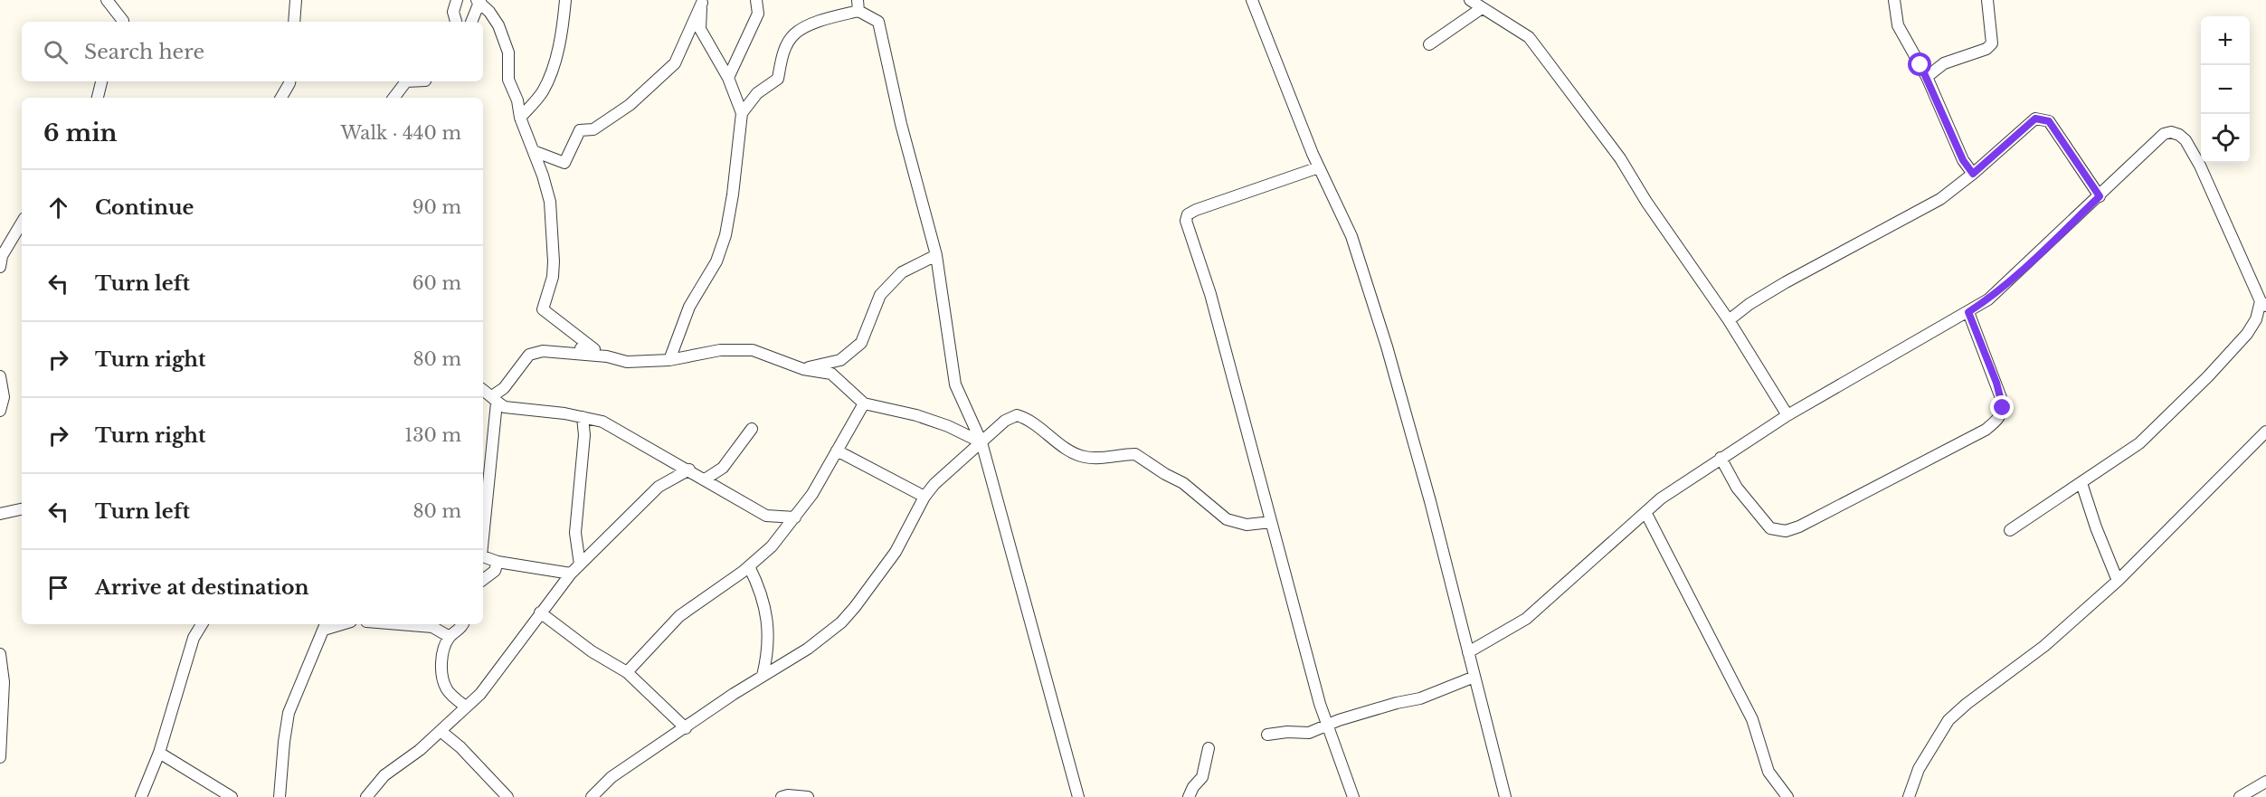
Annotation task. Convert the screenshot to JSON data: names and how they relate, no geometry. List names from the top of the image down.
{
  "page": {
    "map_buttons": ["+", "−"],
    "search": "Search here",
    "heading": ["6 min", "Walk · 440 m"],
    "list": [
      ["Continue", "90 m"],
      ["Turn left", "60 m"],
      ["Turn right", "80 m"],
      ["Turn right", "130 m"],
      ["Turn left", "80 m"],
      "Arrive at destination"
    ]
  }
}
